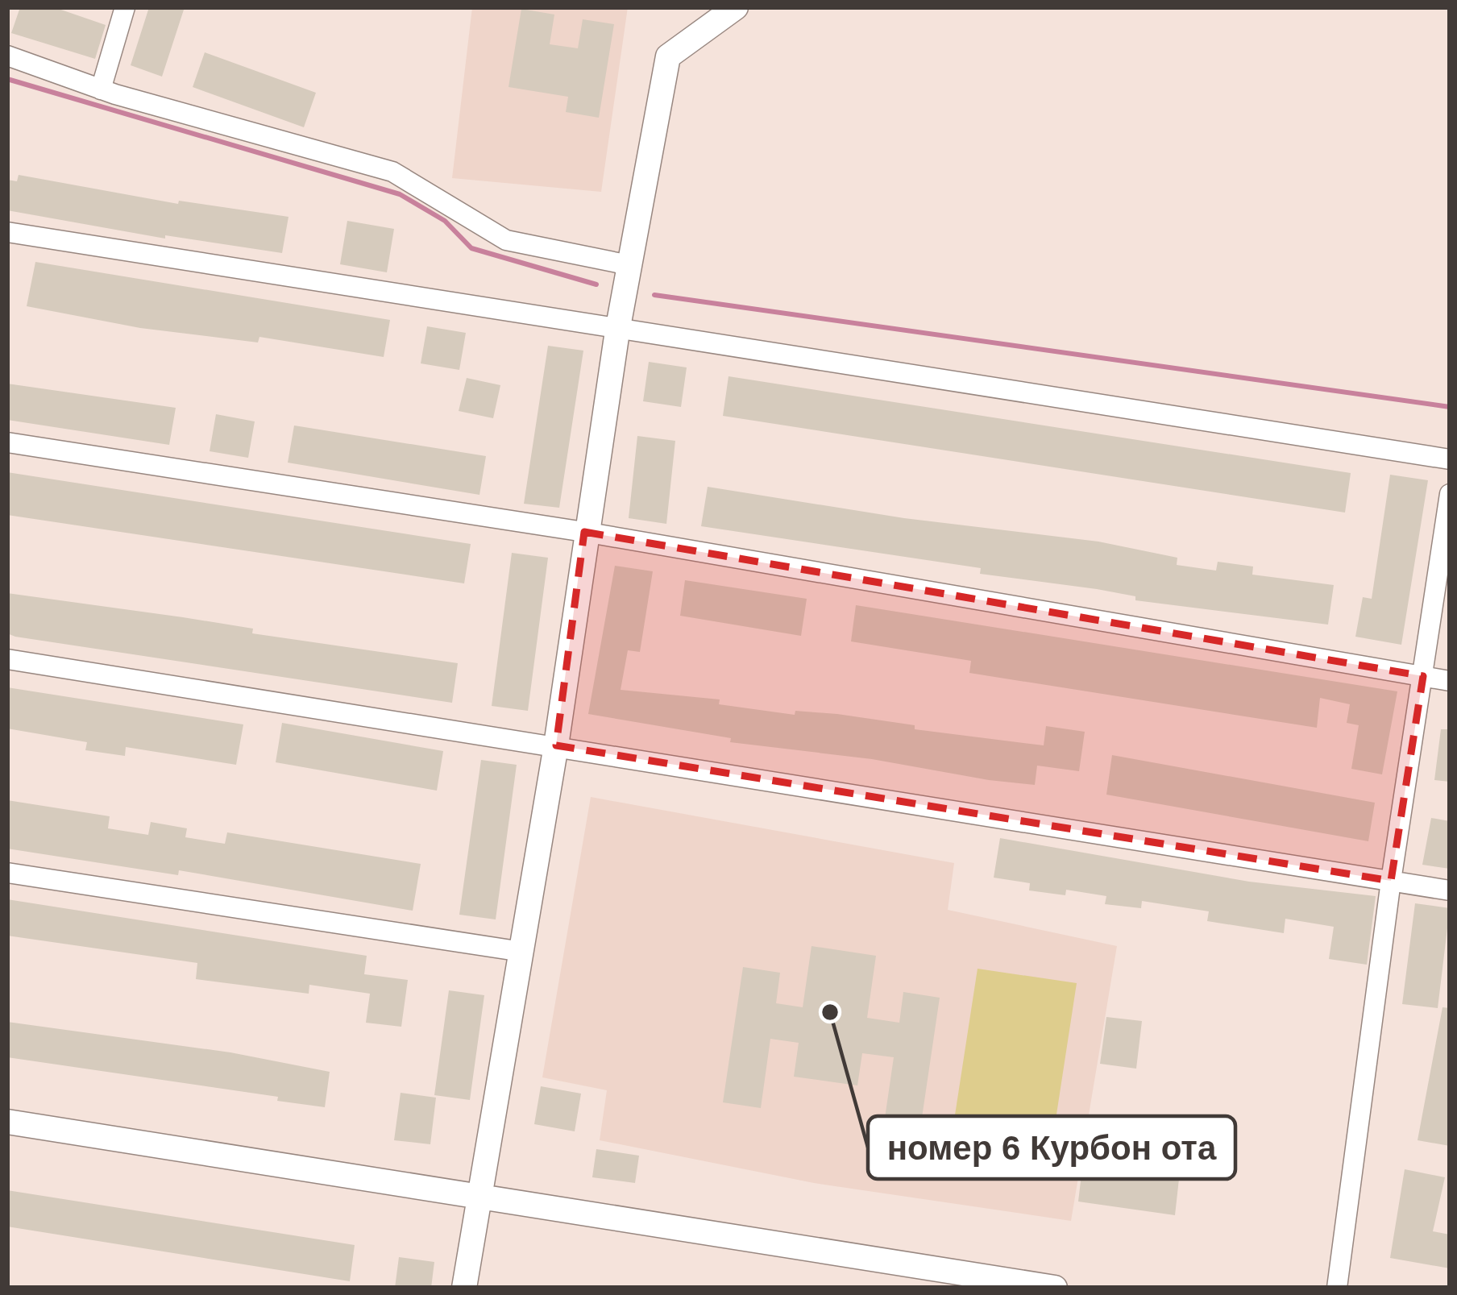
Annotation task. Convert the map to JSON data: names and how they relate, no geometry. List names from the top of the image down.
{
  "places": ["номер 6 Курбон ота"]
}
